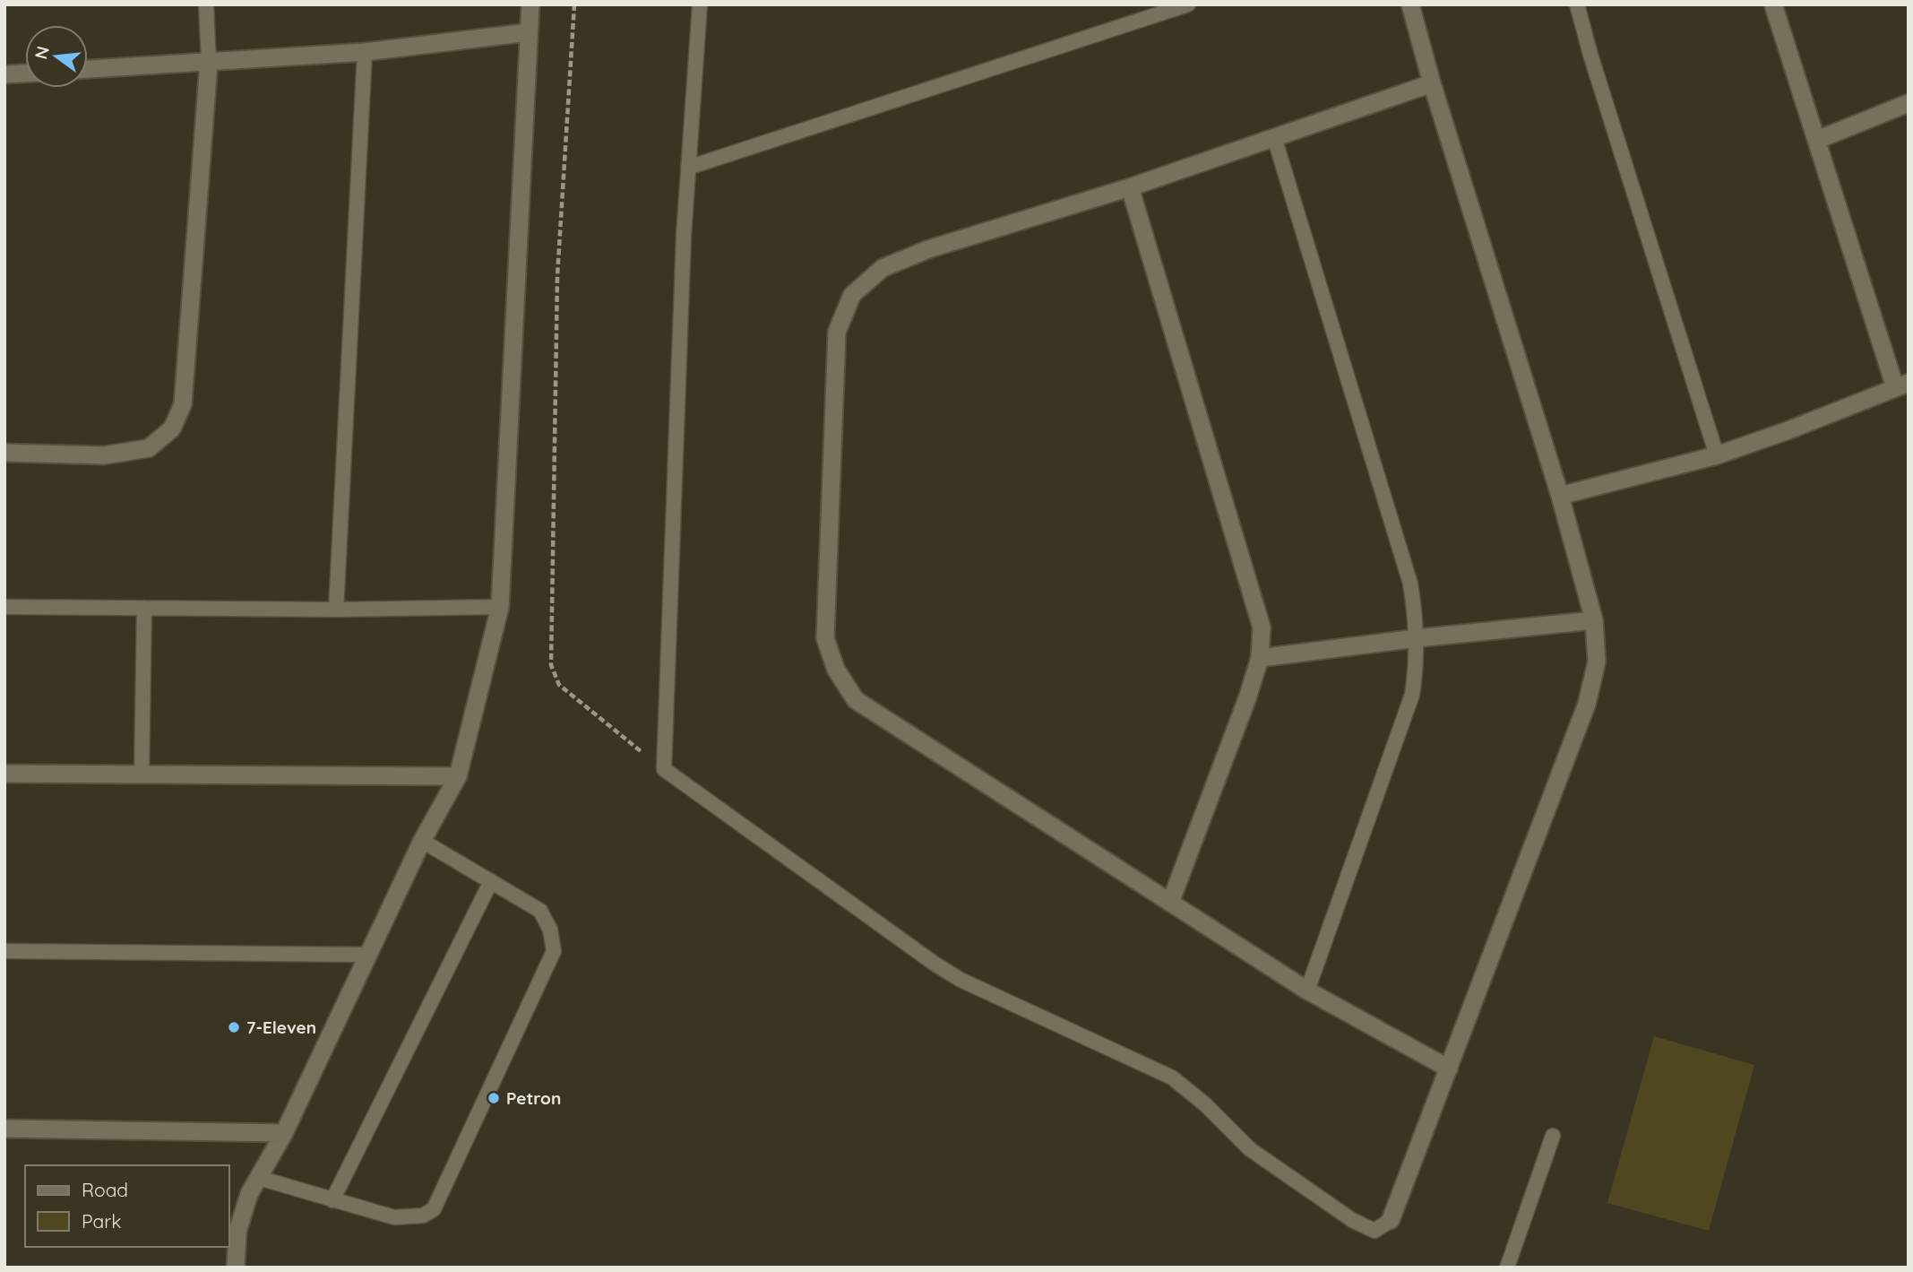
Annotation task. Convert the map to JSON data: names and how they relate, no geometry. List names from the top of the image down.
{
  "places": ["7-Eleven", "Petron"],
  "legend": ["Road", "Park"],
  "north": "left"
}
